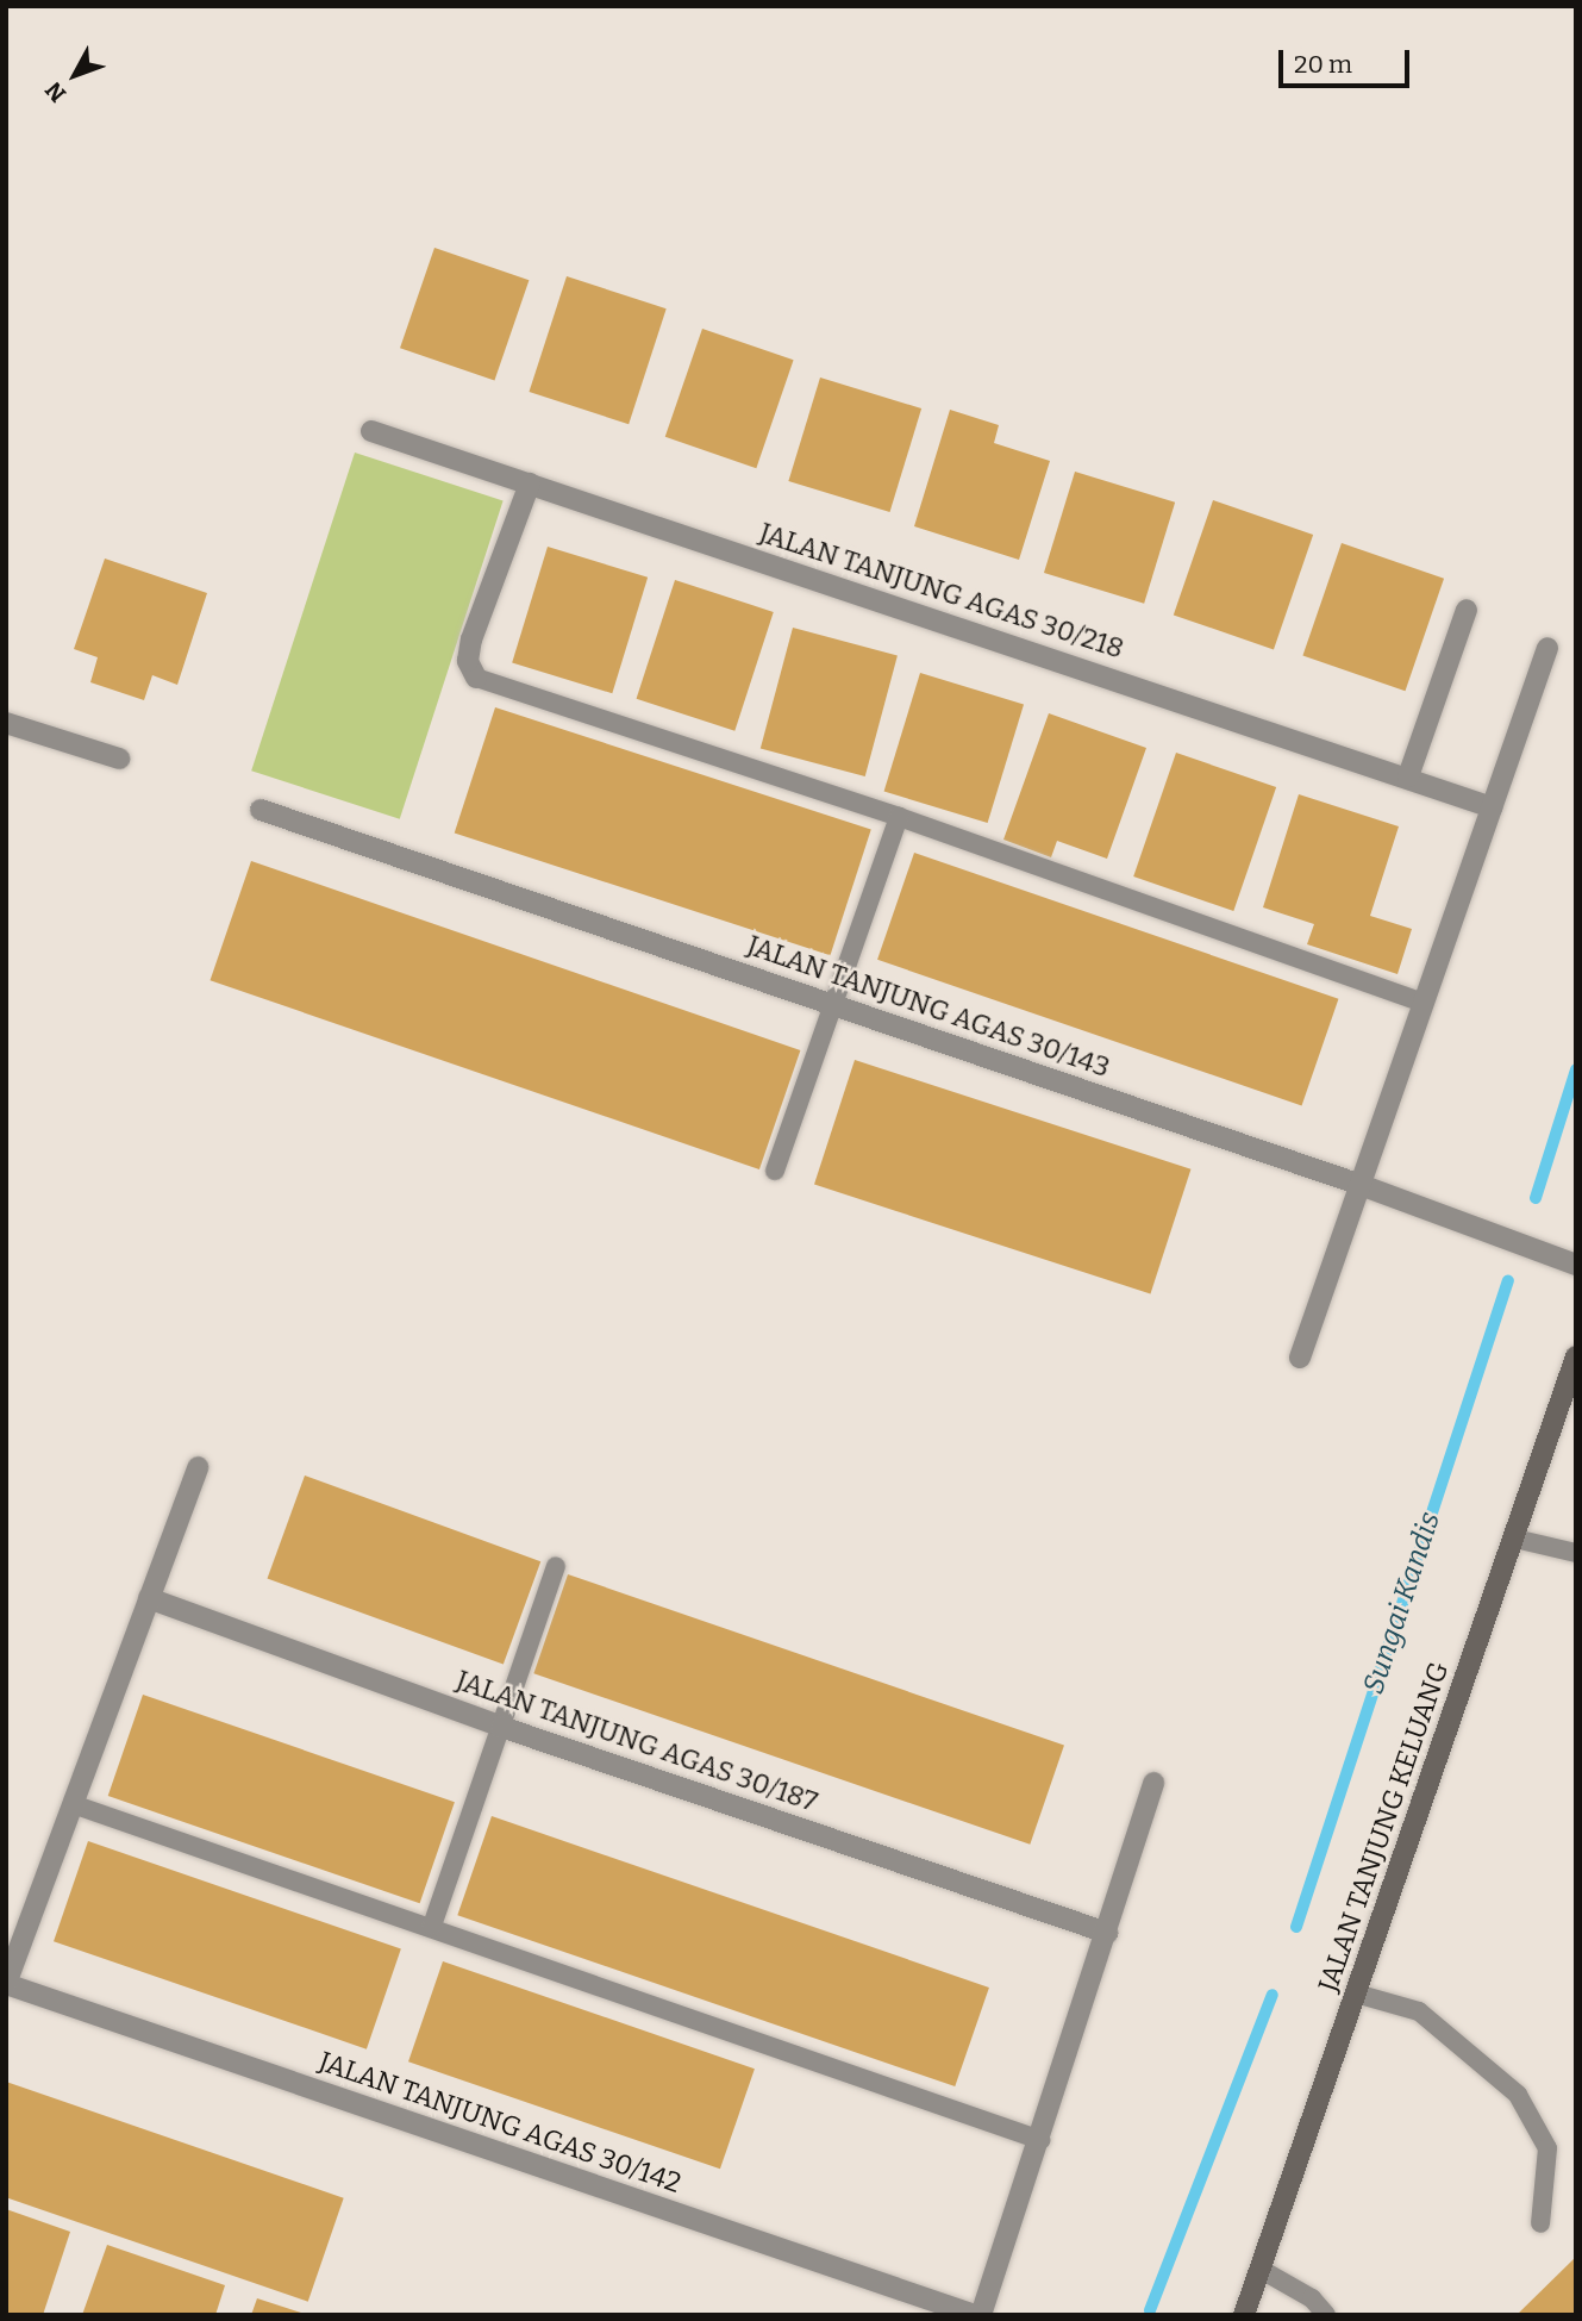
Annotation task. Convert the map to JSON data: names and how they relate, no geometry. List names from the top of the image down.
{
  "streets": {
    "main road": ["JALAN TANJUNG KELUANG"],
    "street": [
      "JALAN TANJUNG AGAS 30/218",
      "JALAN TANJUNG AGAS 30/143",
      "JALAN TANJUNG AGAS 30/187",
      "JALAN TANJUNG AGAS 30/142"
    ]
  },
  "water": ["Sungai Kandis"],
  "scale_bar": "20 m",
  "north": "bottom left"
}
